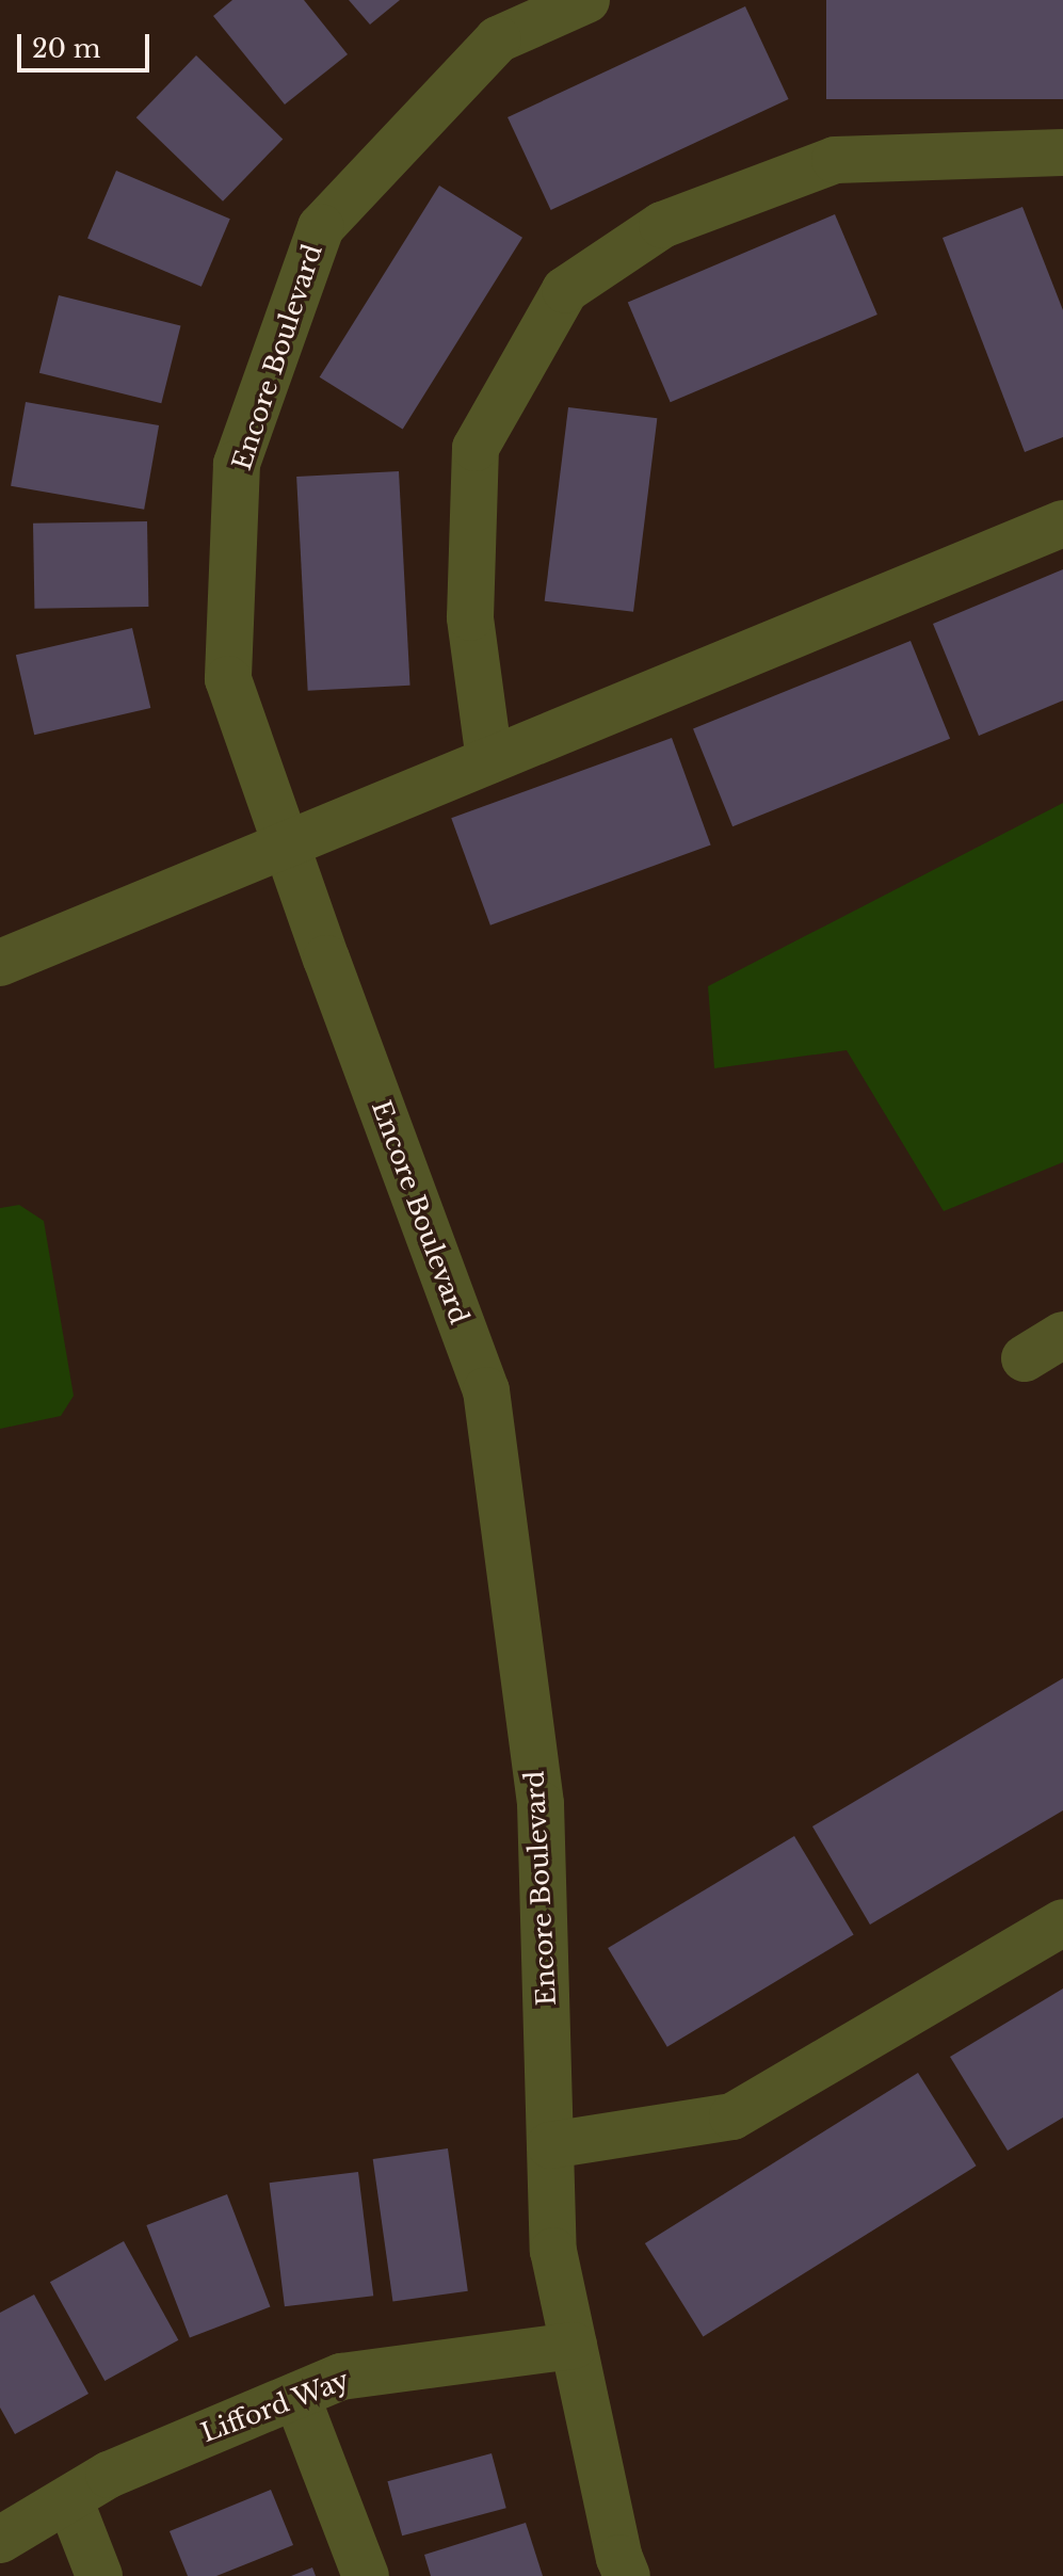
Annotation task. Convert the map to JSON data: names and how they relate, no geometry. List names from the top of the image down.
{
  "streets": {
    "street": ["Encore Boulevard", "Lifford Way"]
  },
  "crossings": [
    ["Encore Boulevard", "Lifford Way"]
  ],
  "scale_bar": "20 m"
}
